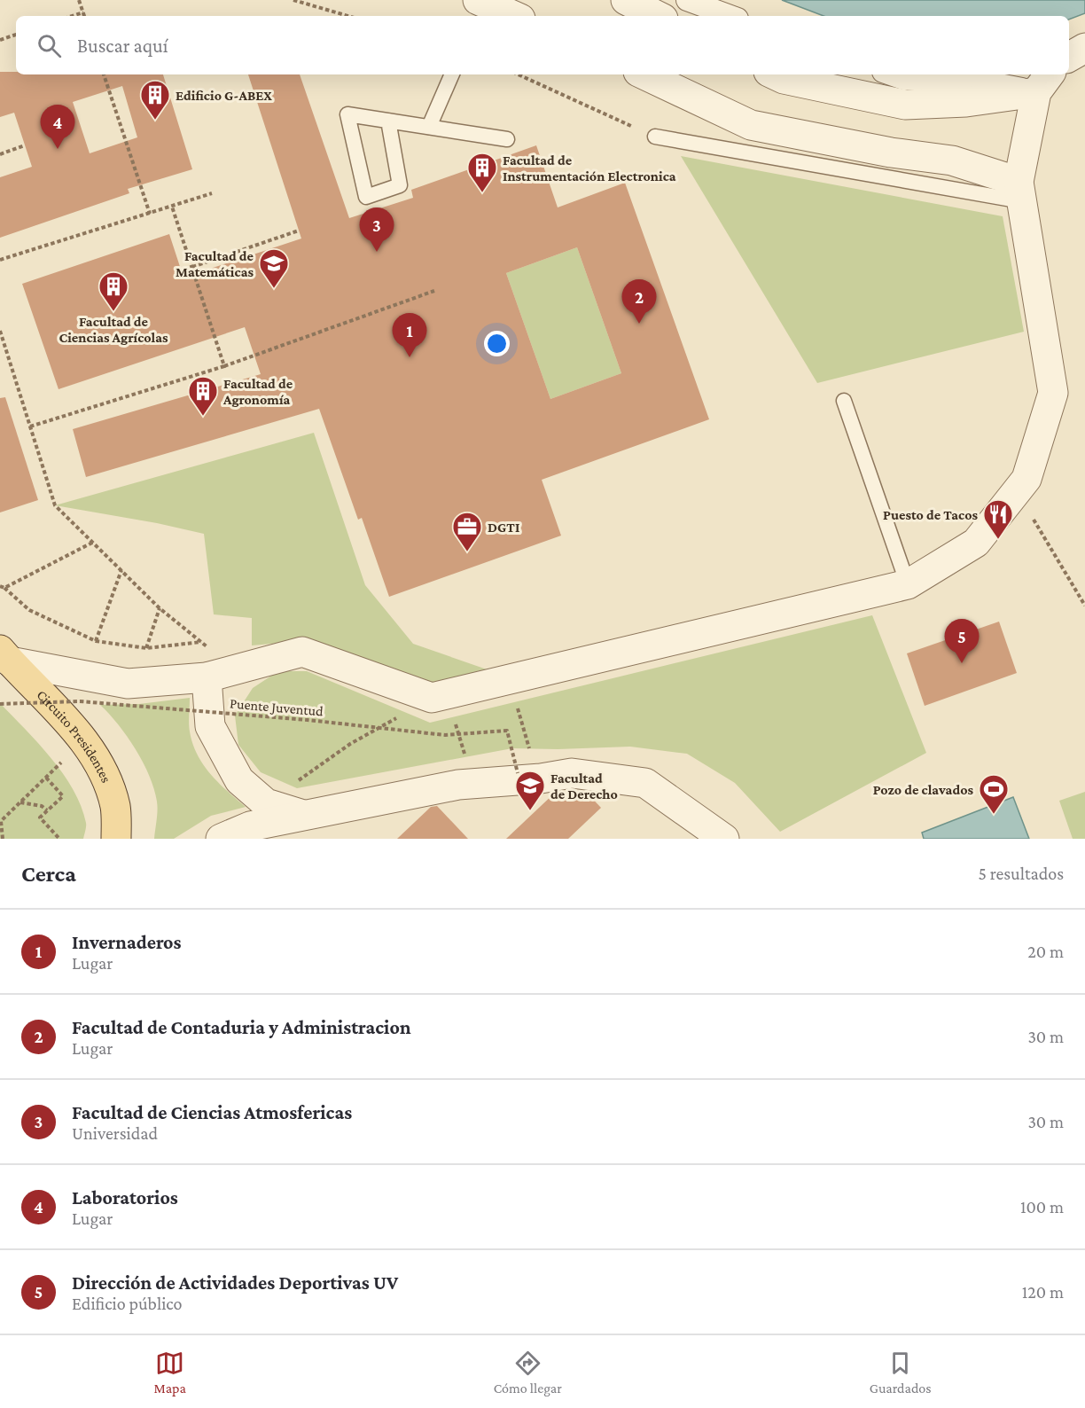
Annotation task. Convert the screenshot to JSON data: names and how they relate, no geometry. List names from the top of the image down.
{
  "streets": {
    "main road": ["Circuito Presidentes"],
    "path": ["Puente Juventud"]
  },
  "places": {
    "building": [
      "Edificio G-ABEX",
      "Facultad de Instrumentación Electronica",
      "Facultad de Ciencias Agrícolas",
      "Facultad de Agronomía"
    ],
    "school or university": ["Facultad de Matemáticas", "Facultad de Derecho"],
    "restaurant": ["Puesto de Tacos"],
    "office": ["DGTI"],
    "sports": ["Pozo de clavados"]
  },
  "page": {
    "search": "Buscar aquí",
    "pins": [
      "4",
      "3",
      "2",
      "1",
      "5"
    ],
    "heading": ["Cerca", "5 resultados"],
    "list": [
      {
        "mark": "1",
        "name": "Invernaderos",
        "note": "Lugar",
        "value": "20 m"
      },
      {
        "mark": "2",
        "name": "Facultad de Contaduria y Administracion",
        "note": "Lugar",
        "value": "30 m"
      },
      {
        "mark": "3",
        "name": "Facultad de Ciencias Atmosfericas",
        "note": "Universidad",
        "value": "30 m"
      },
      {
        "mark": "4",
        "name": "Laboratorios",
        "note": "Lugar",
        "value": "100 m"
      },
      {
        "mark": "5",
        "name": "Dirección de Actividades Deportivas UV",
        "note": "Edificio público",
        "value": "120 m"
      }
    ],
    "nav": ["Mapa", "Cómo llegar", "Guardados"]
  }
}
